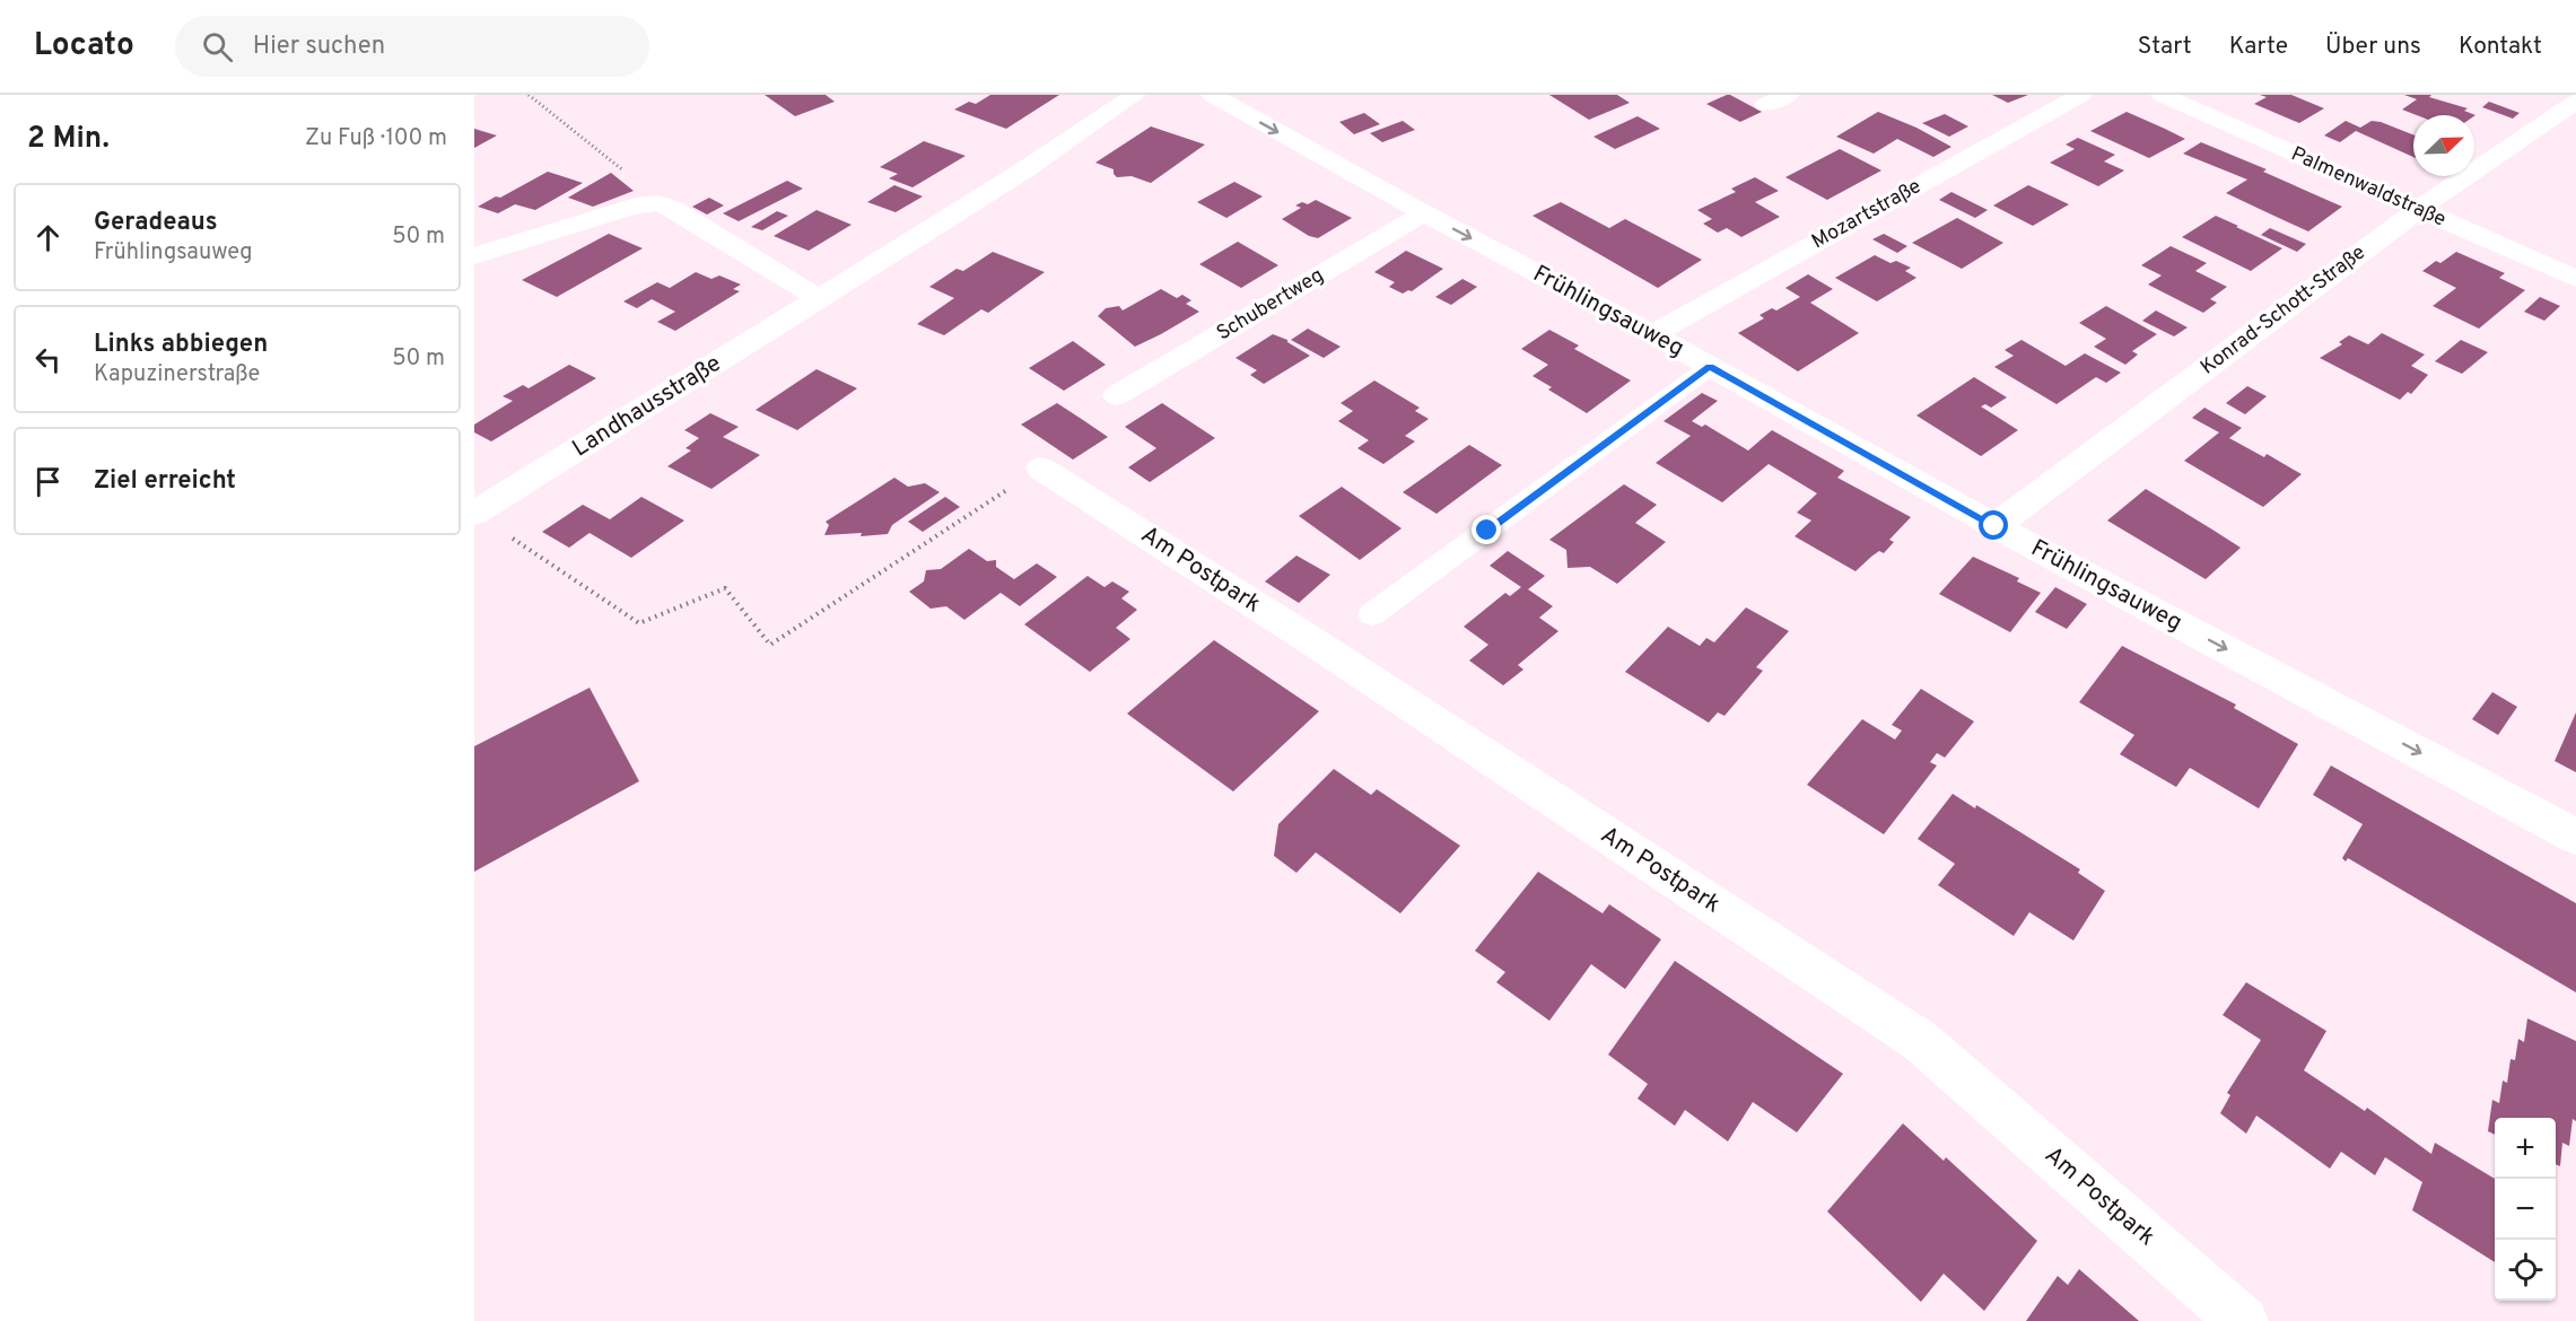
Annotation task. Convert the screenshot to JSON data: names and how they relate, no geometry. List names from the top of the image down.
{
  "streets": {
    "street": [
      "Palmenwaldstraße",
      "Mozartstraße",
      "Schubertweg",
      "Konrad-Schott-Straße",
      "Frühlingsauweg",
      "Landhausstraße",
      "Am Postpark"
    ]
  },
  "crossings": [
    ["Palmenwaldstraße", "Konrad-Schott-Straße"],
    ["Mozartstraße", "Frühlingsauweg"],
    ["Schubertweg", "Frühlingsauweg"],
    ["Konrad-Schott-Straße", "Frühlingsauweg"]
  ],
  "one_way": ["Frühlingsauweg"],
  "north": "top right",
  "page": {
    "header": "Locato",
    "search": "Hier suchen",
    "nav": [
      "Start",
      "Karte",
      "Über uns",
      "Kontakt"
    ],
    "heading": ["2 Min.", "Zu Fuß · 100 m"],
    "list": [
      ["Geradeaus", "Frühlingsauweg", "50 m"],
      ["Links abbiegen", "Kapuzinerstraße", "50 m"],
      "Ziel erreicht"
    ],
    "map_buttons": ["+", "−"]
  }
}
